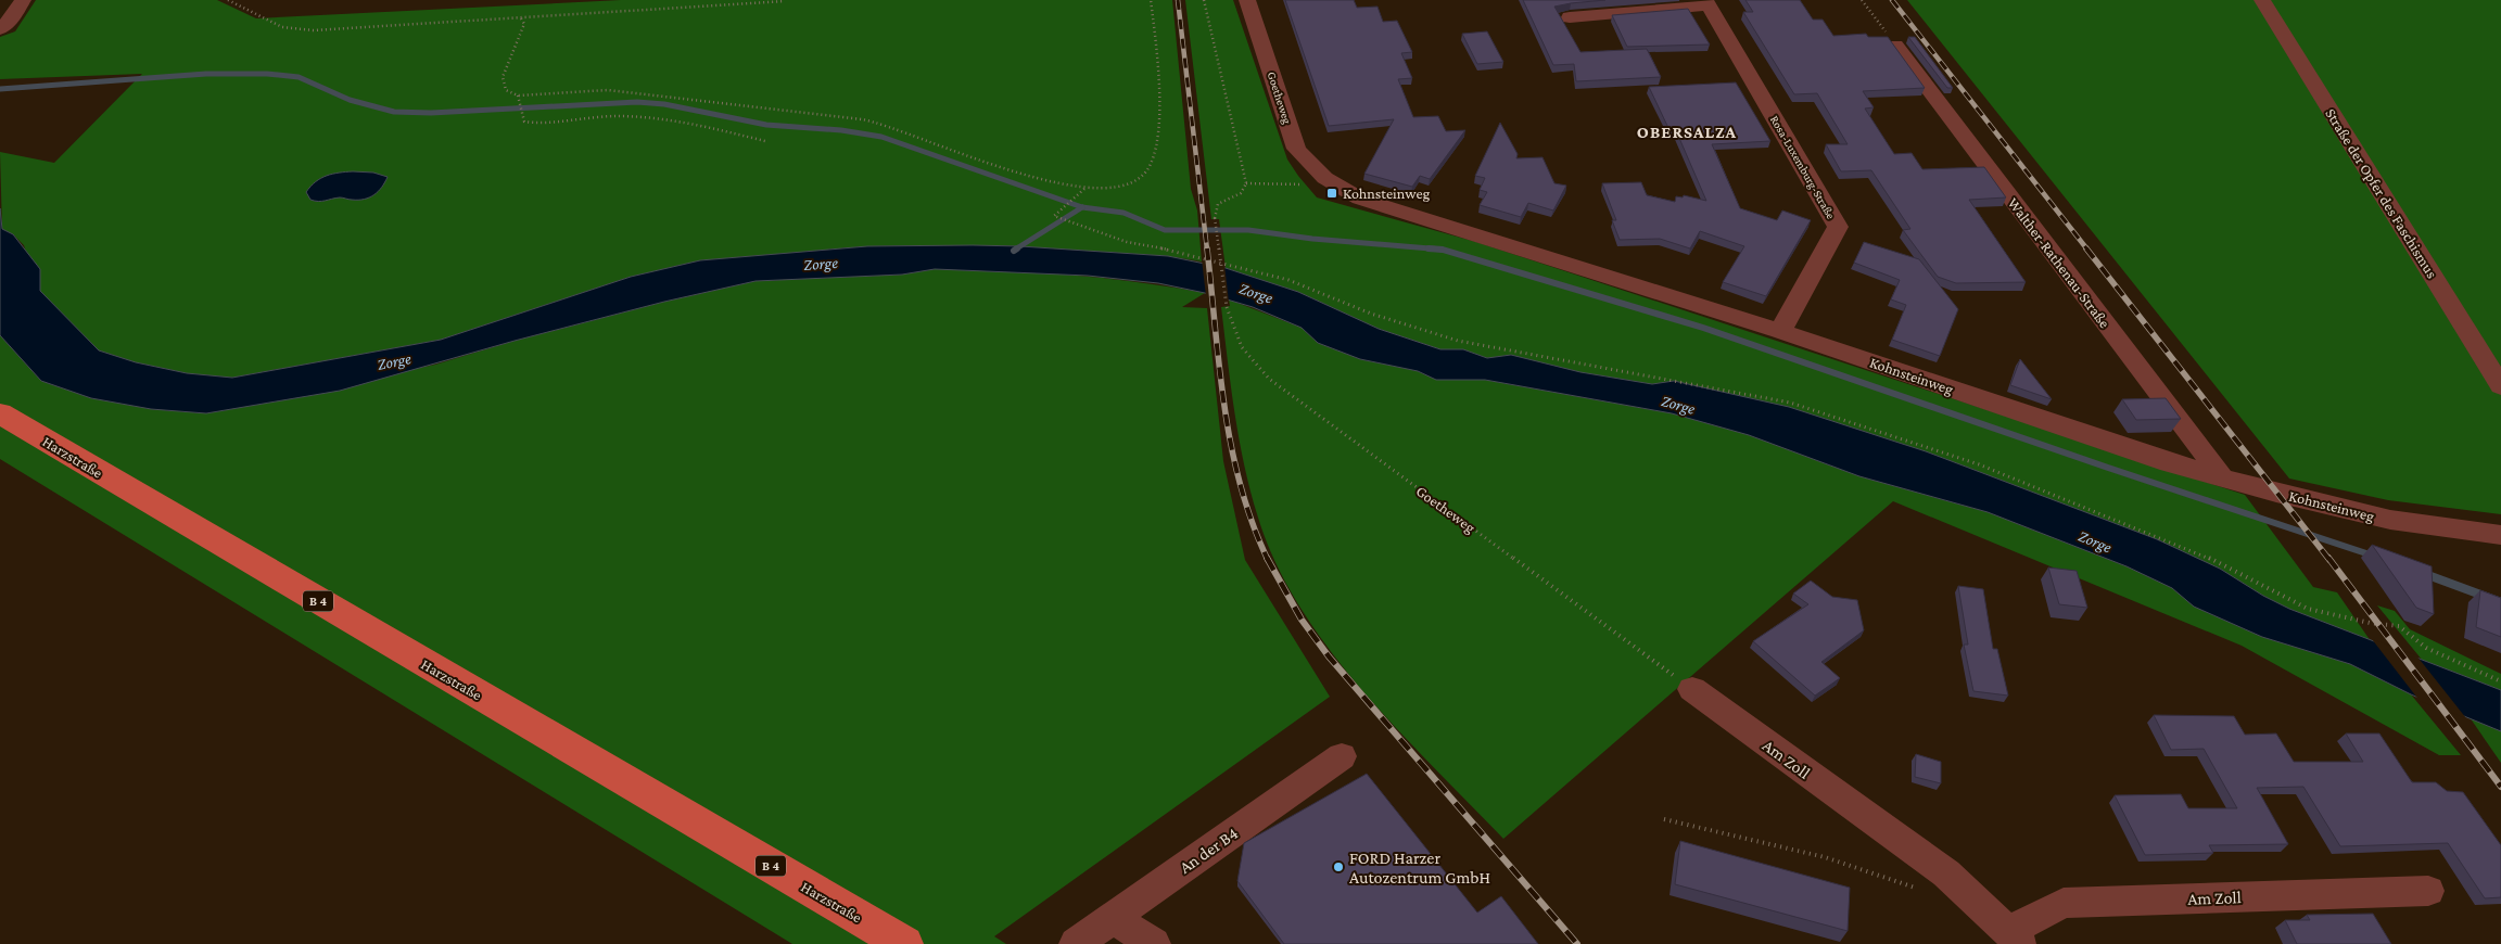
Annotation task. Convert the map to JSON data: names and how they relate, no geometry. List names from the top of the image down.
{
  "streets": {
    "main road": ["Harzstraße", "B 4"],
    "street": [
      "Goetheweg",
      "Rosa-Luxemburg-Straße",
      "Straße der Opfer des Faschismus",
      "Walther-Rathenau-Straße",
      "Kohnsteinweg",
      "Am Zoll",
      "An der B4"
    ]
  },
  "crossings": [
    ["Goetheweg", "Kohnsteinweg"],
    ["Goetheweg", "Am Zoll"],
    ["Rosa-Luxemburg-Straße", "Kohnsteinweg"],
    ["Walther-Rathenau-Straße", "Kohnsteinweg"]
  ],
  "districts": ["OBERSALZA"],
  "water": ["Zorge"],
  "places": {
    "transit": ["Kohnsteinweg"],
    "other": ["FORD Harzer Autozentrum GmbH"]
  }
}
